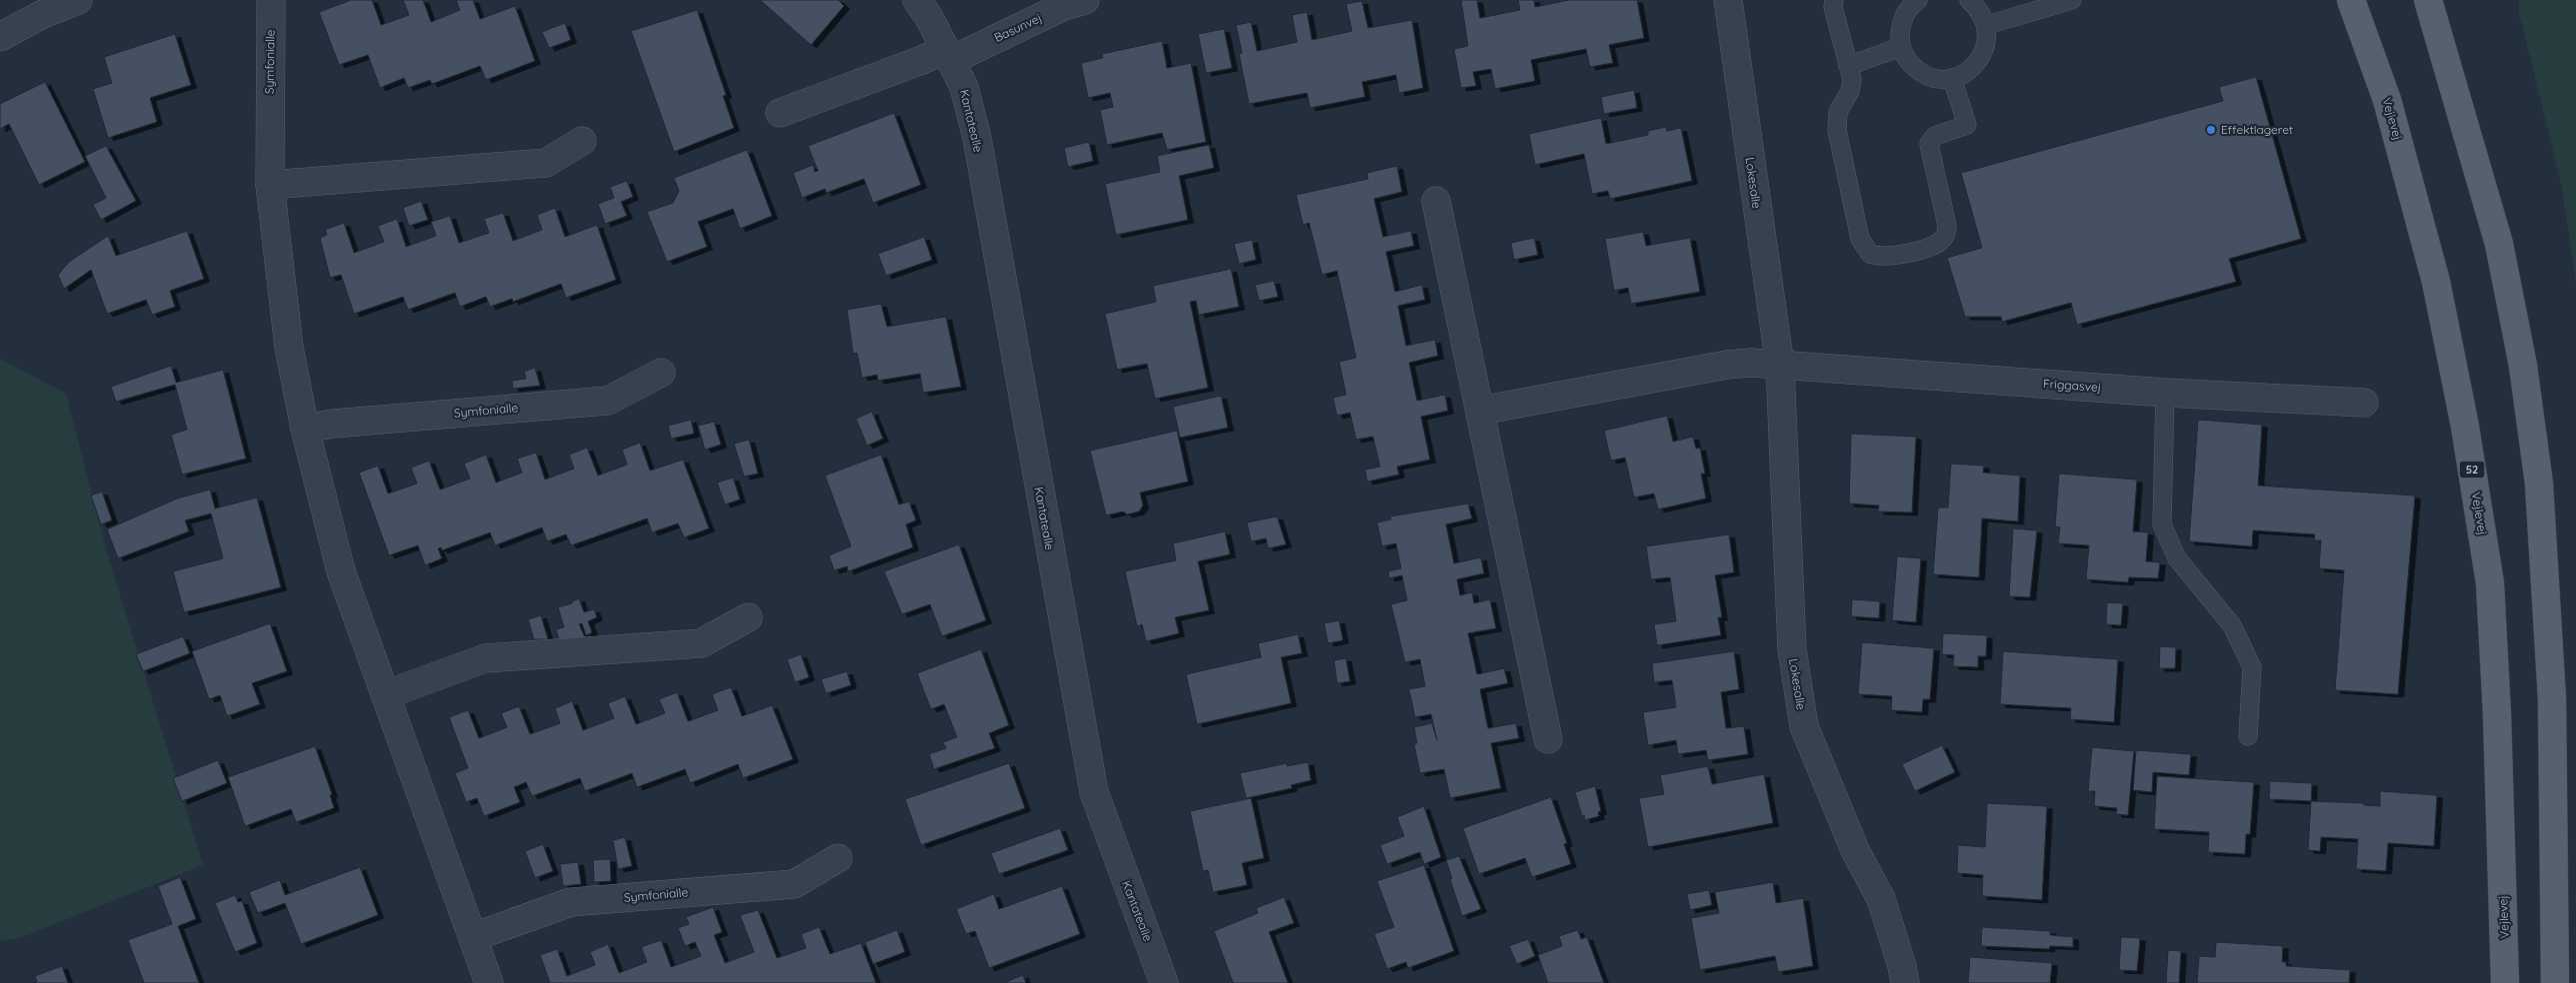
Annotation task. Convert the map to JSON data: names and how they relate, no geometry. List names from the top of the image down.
{
  "streets": {
    "main road": ["Vejlevej", "52"],
    "street": [
      "Basunvej",
      "Symfonialle",
      "Kantatealle",
      "Lokesalle",
      "Friggasvej"
    ]
  },
  "crossings": [
    ["Basunvej", "Kantatealle"],
    ["Lokesalle", "Friggasvej"]
  ],
  "places": ["Effektlageret"]
}
